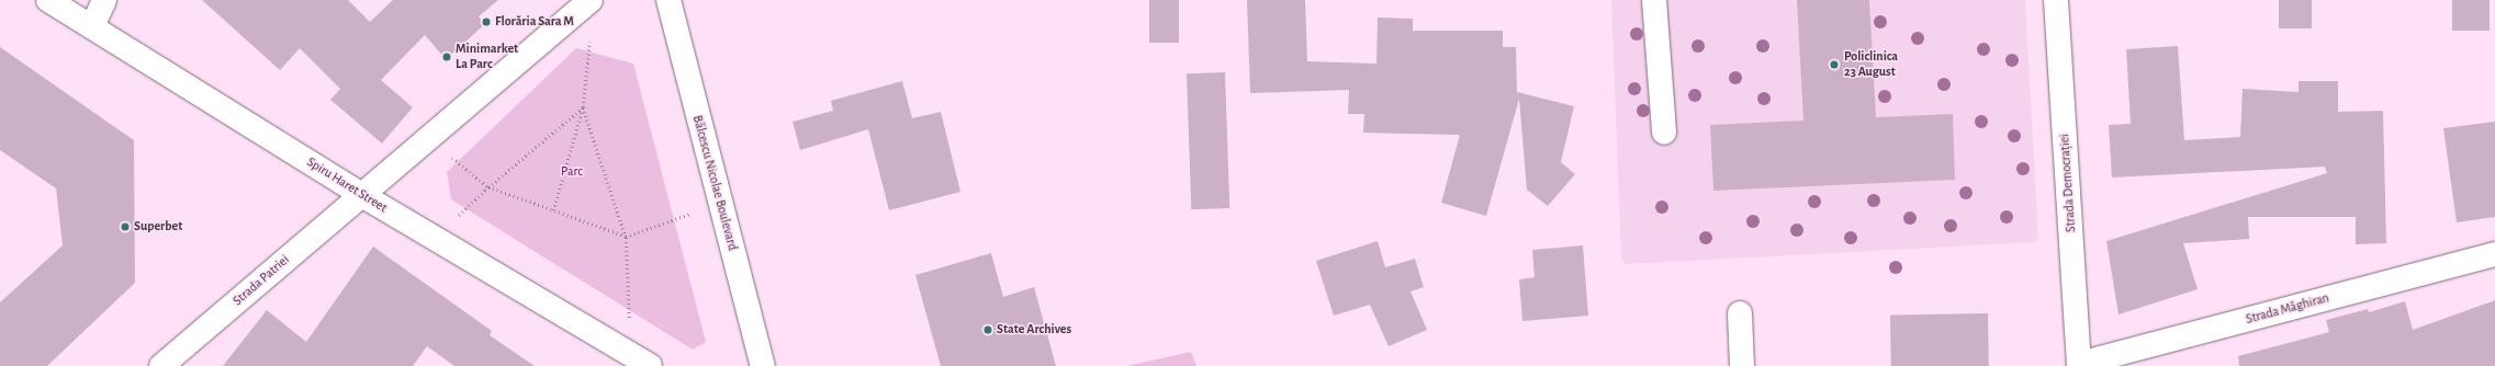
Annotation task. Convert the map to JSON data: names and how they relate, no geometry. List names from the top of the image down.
{
  "streets": {
    "street": [
      "Bălcescu Nicolae Boulevard",
      "Strada Democrației",
      "Spiru Haret Street",
      "Strada Patriei",
      "Strada Măghiran"
    ]
  },
  "crossings": [
    ["Strada Democrației", "Strada Măghiran"],
    ["Spiru Haret Street", "Strada Patriei"]
  ],
  "parks": ["Parc"],
  "places": [
    "Florăria Sara M",
    "Minimarket La Parc",
    "Policlinica 23 August",
    "Superbet",
    "State Archives"
  ]
}
